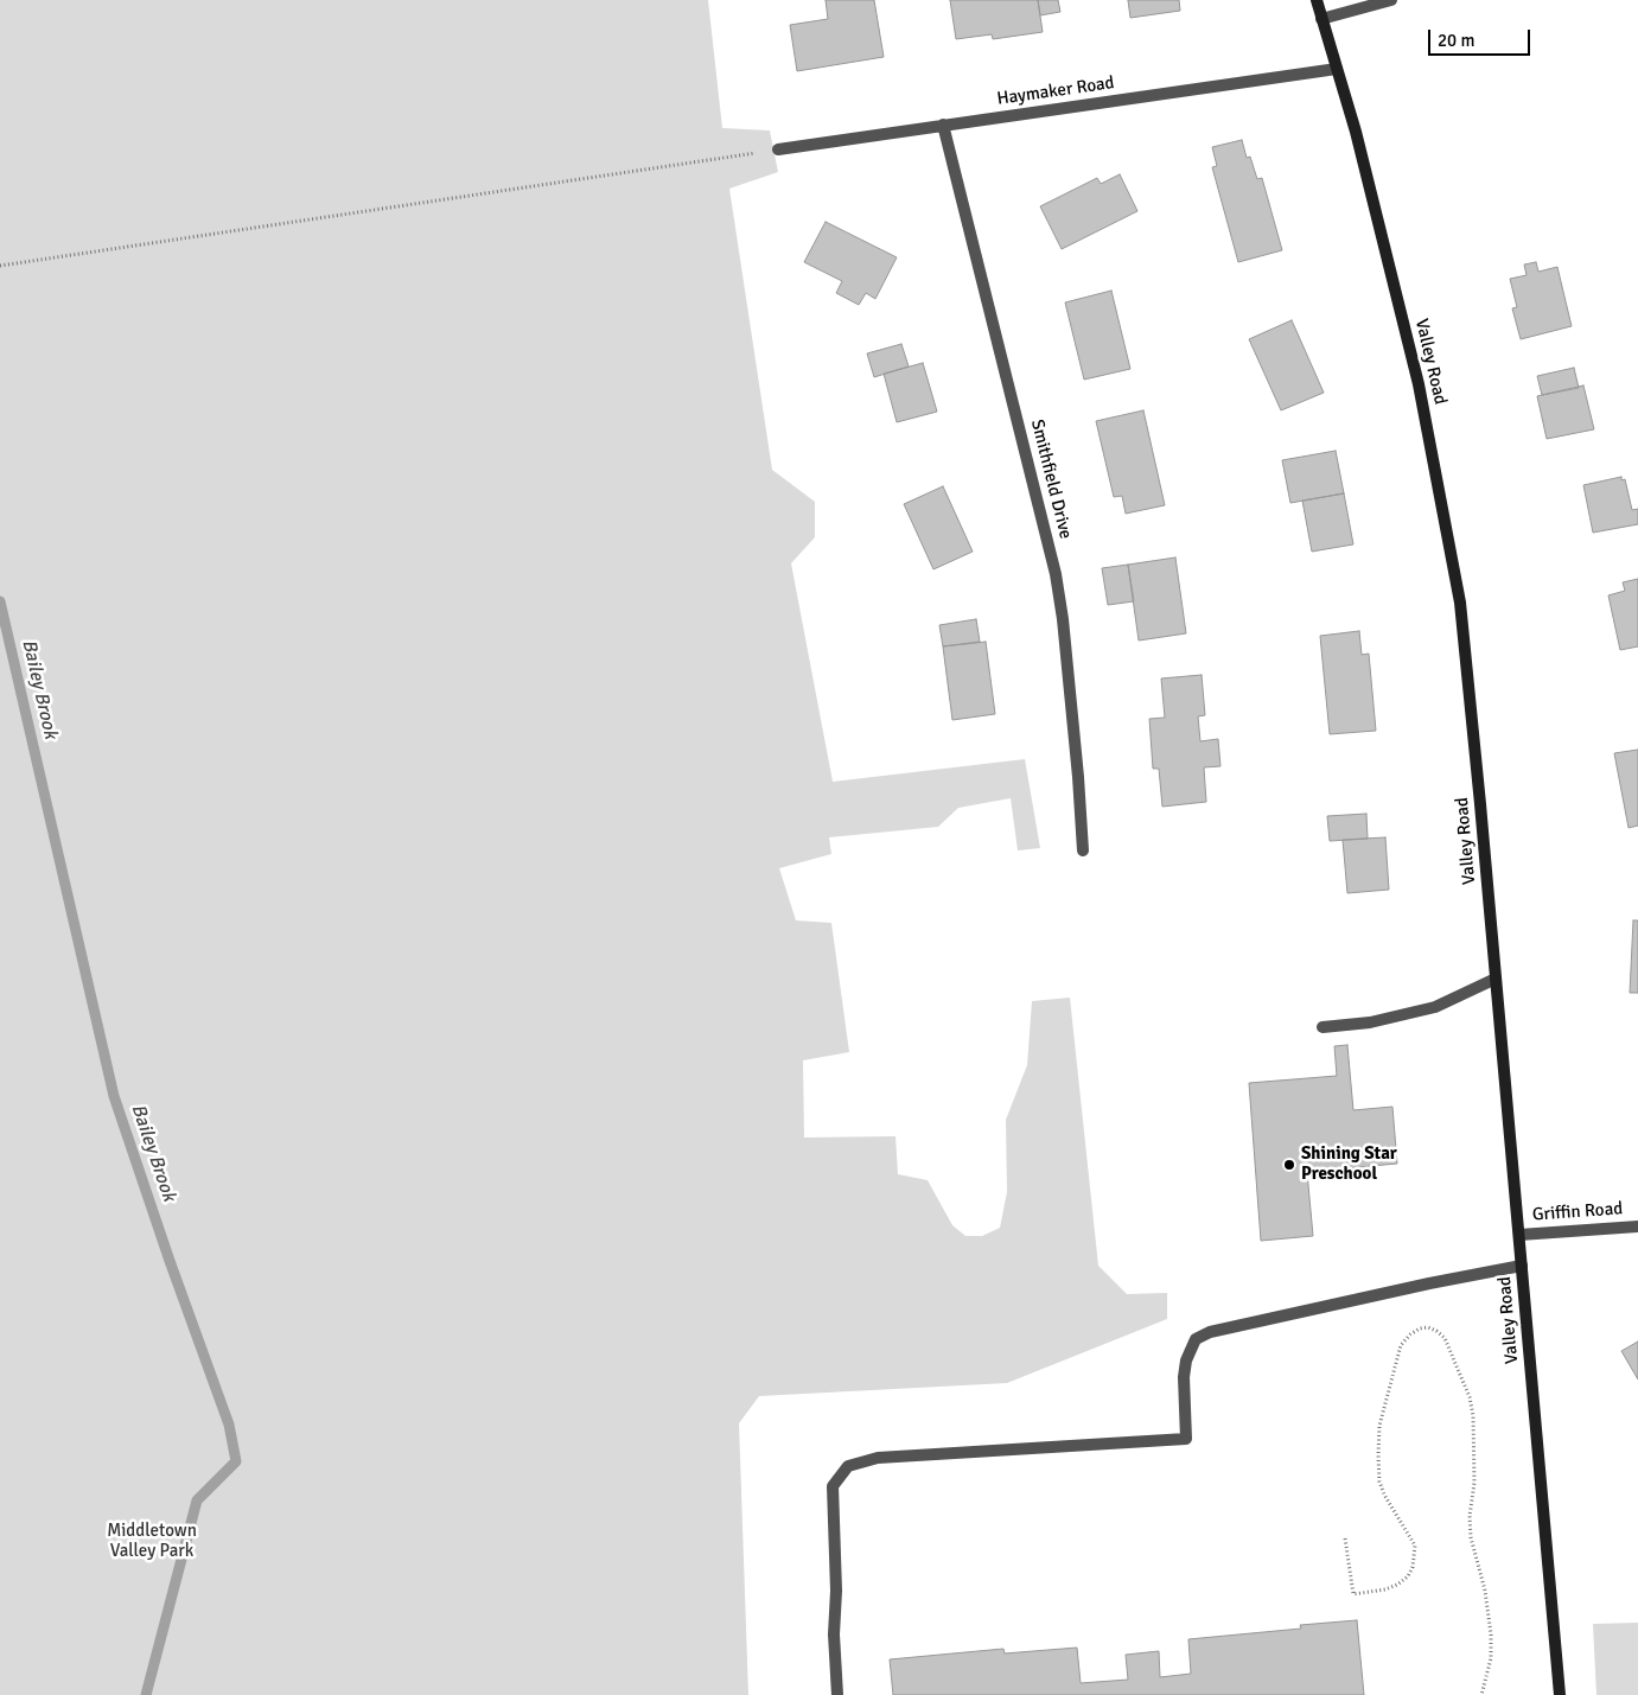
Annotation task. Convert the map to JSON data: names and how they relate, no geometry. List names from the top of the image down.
{
  "streets": {
    "main road": ["Valley Road"],
    "street": ["Haymaker Road", "Smithfield Drive", "Griffin Road"]
  },
  "crossings": [
    ["Haymaker Road", "Valley Road"],
    ["Haymaker Road", "Smithfield Drive"],
    ["Valley Road", "Griffin Road"]
  ],
  "water": ["Bailey Brook"],
  "parks": ["Middletown Valley Park"],
  "places": ["Shining Star Preschool"],
  "scale_bar": "20 m"
}
